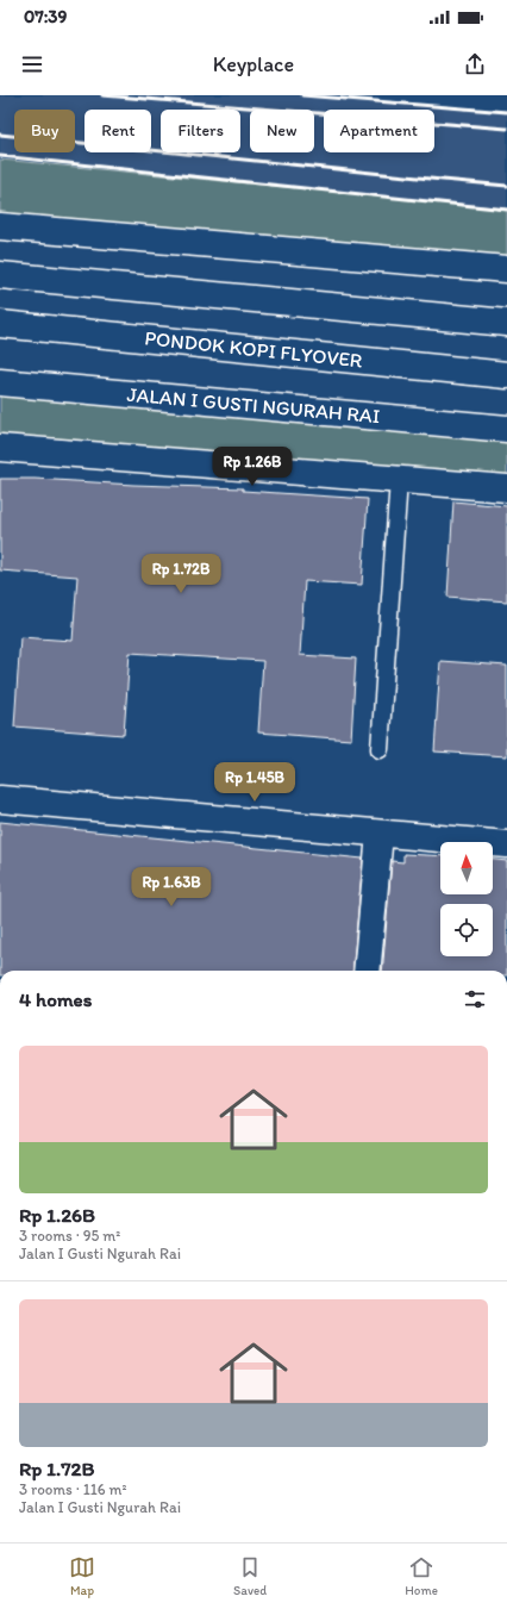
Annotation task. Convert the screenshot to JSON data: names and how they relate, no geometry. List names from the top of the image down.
{
  "streets": {
    "main road": ["PONDOK KOPI FLYOVER", "JALAN I GUSTI NGURAH RAI"]
  },
  "north": "top",
  "page": {
    "status": "07:39",
    "header": "Keyplace",
    "chip": [
      "Buy",
      "Rent",
      "Filters",
      "New",
      "Apartment"
    ],
    "price": [
      "Rp 1.26B",
      "Rp 1.72B",
      "Rp 1.45B",
      "Rp 1.63B"
    ],
    "heading": "4 homes",
    "list": [
      {
        "name": "Rp 1.26B",
        "note": "3 rooms · 95 m² · Jalan I Gusti Ngurah Rai"
      },
      {
        "name": "Rp 1.72B",
        "note": "3 rooms · 116 m² · Jalan I Gusti Ngurah Rai"
      }
    ],
    "tabs": ["Map", "Saved", "Home"]
  }
}
